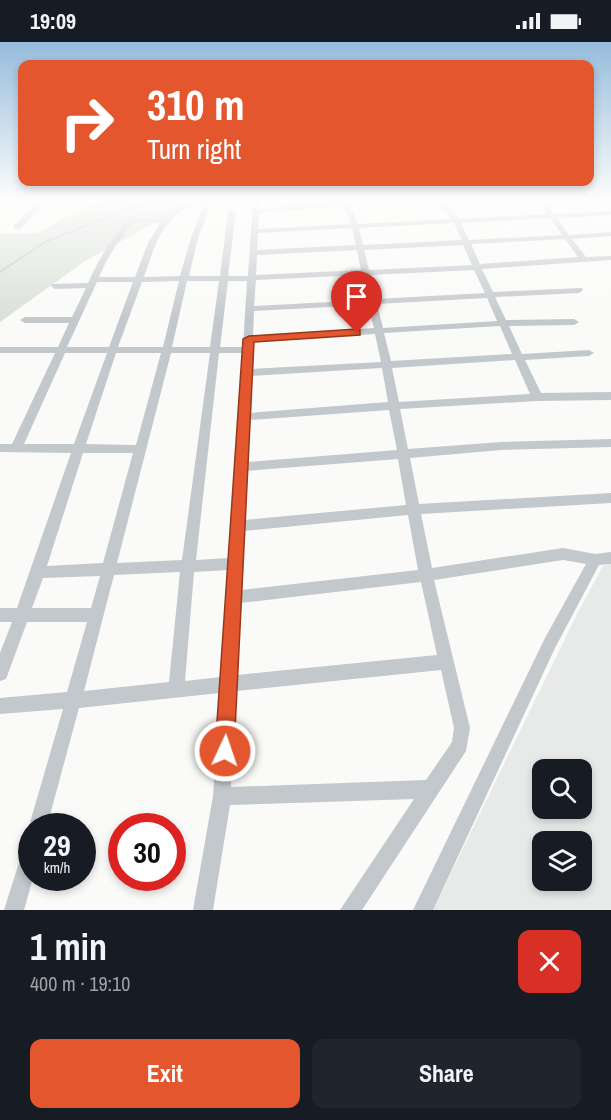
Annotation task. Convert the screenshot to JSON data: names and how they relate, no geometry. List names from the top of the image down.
{
  "page": {
    "status": "19:09",
    "turn": ["310 m", "Turn right"],
    "speed": "29 km/h",
    "limit": "30",
    "heading": ["1 min", "400 m · 19:10"],
    "buttons": ["Exit", "Share"]
  }
}
